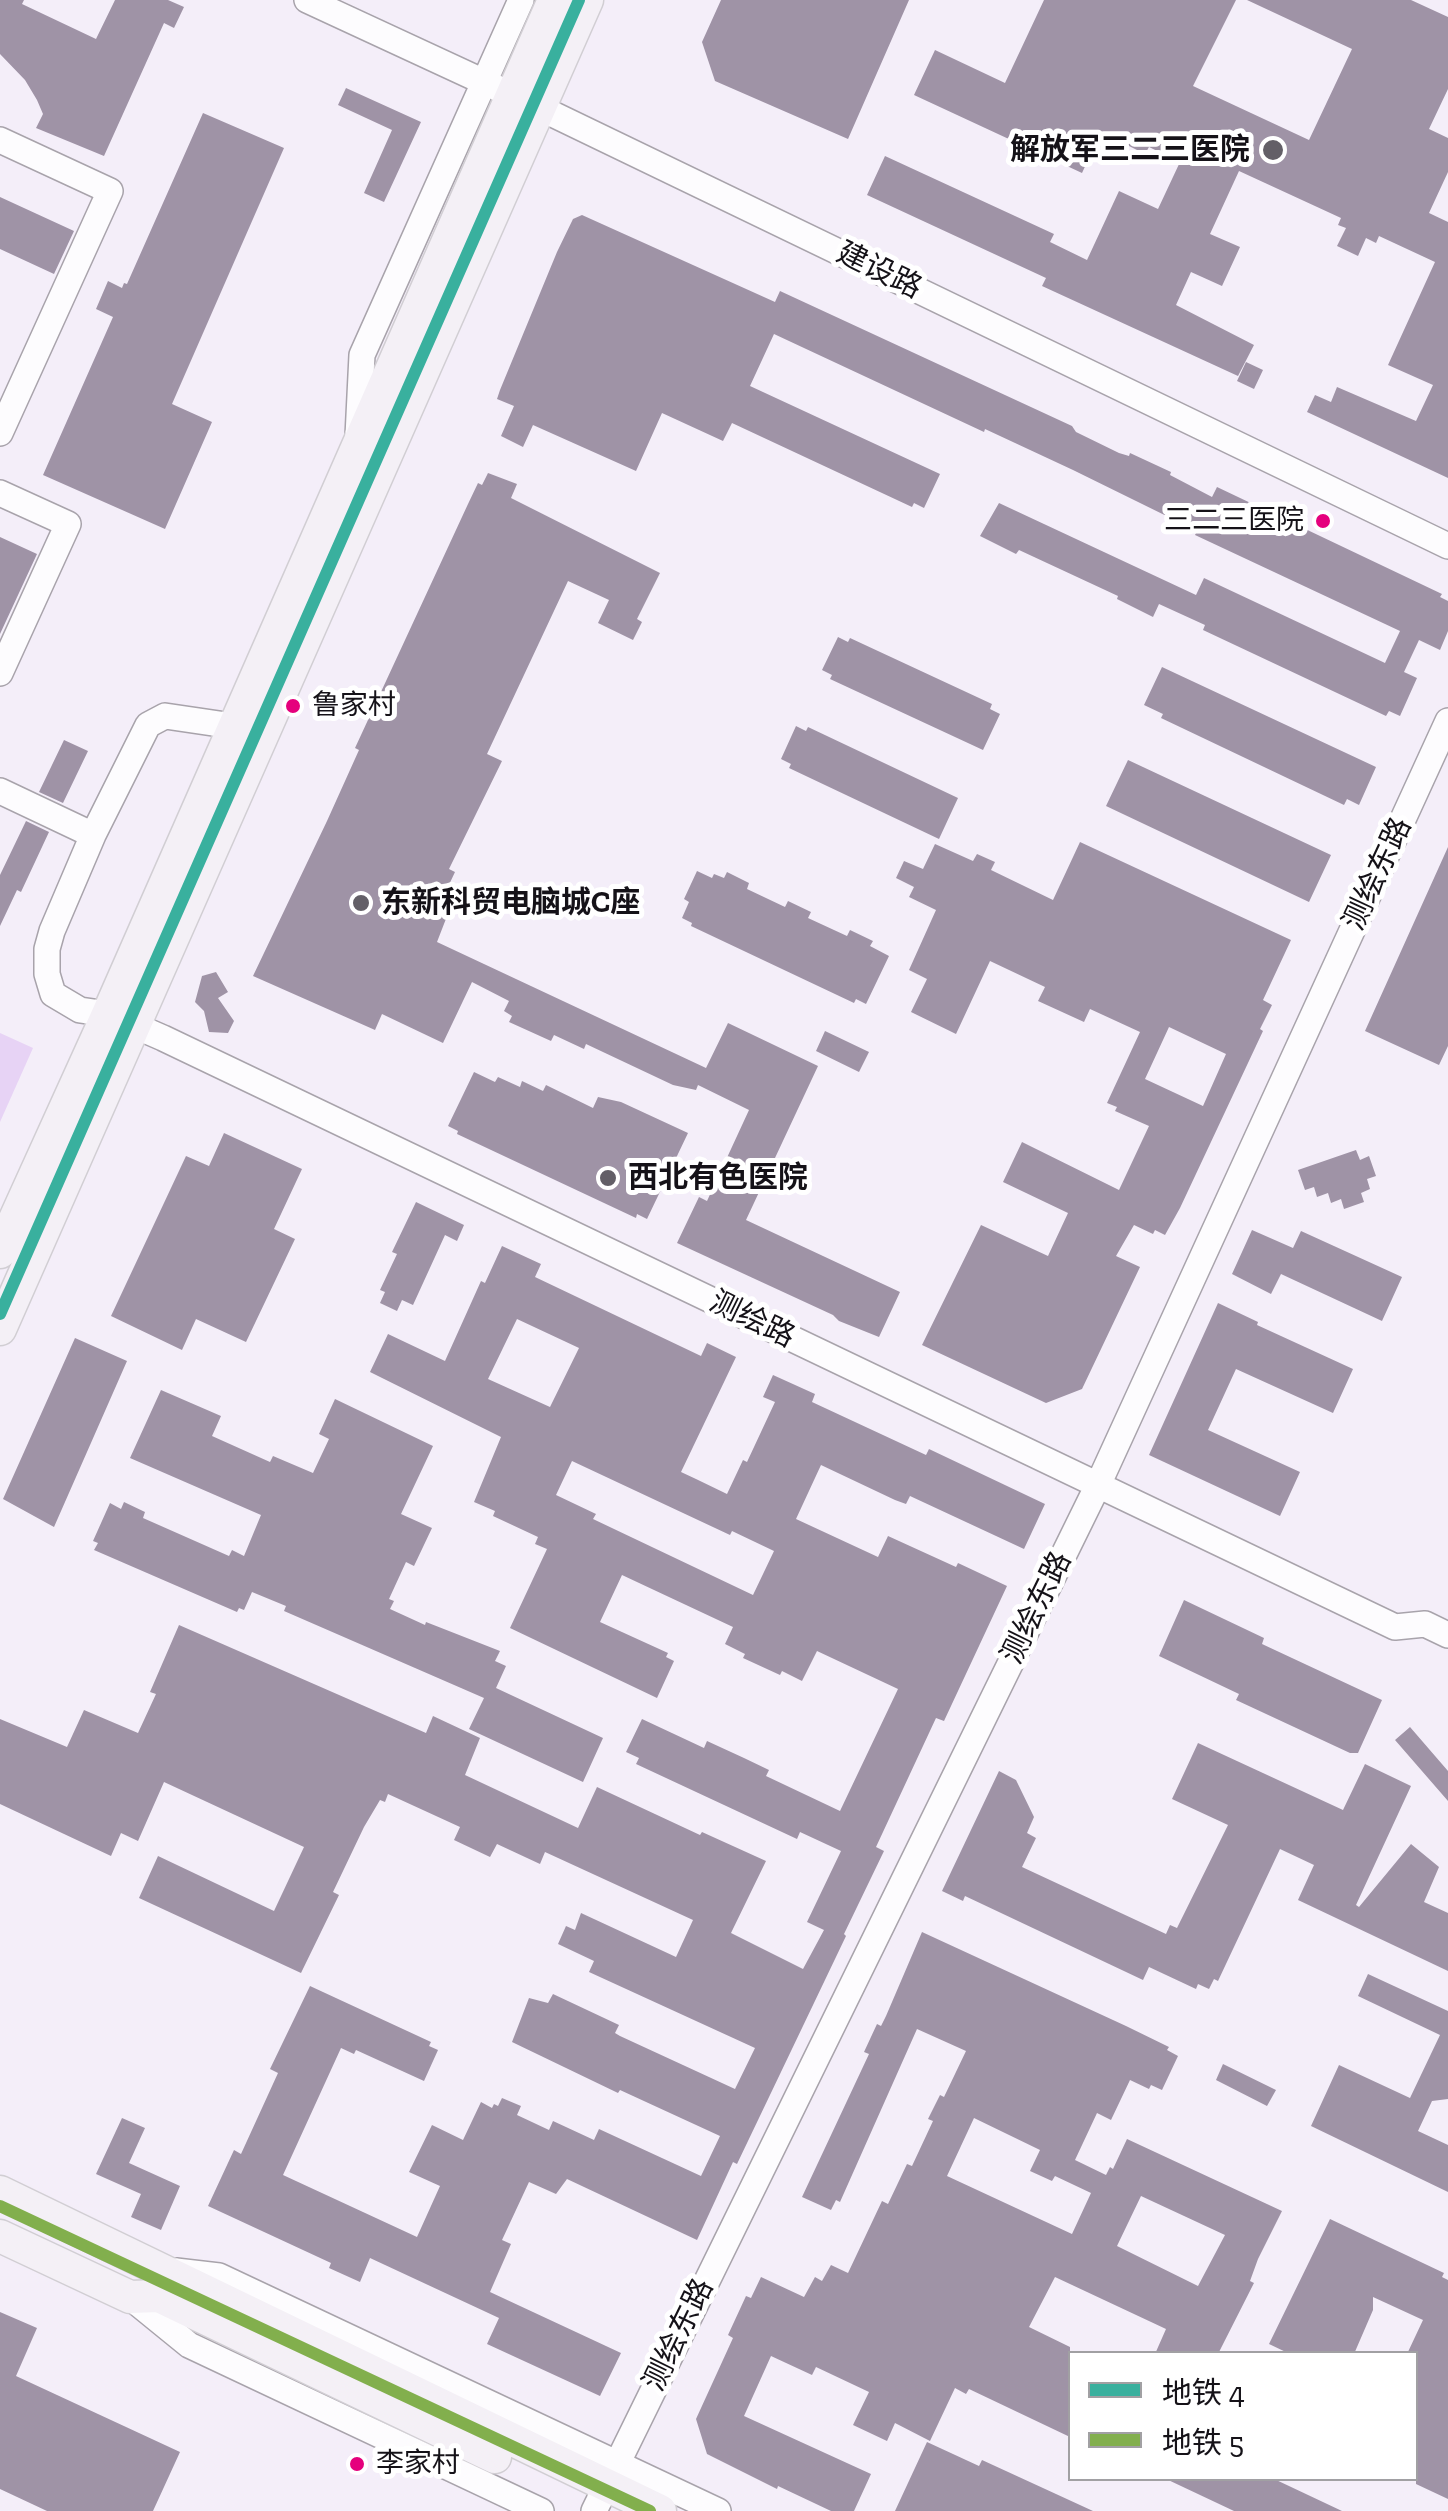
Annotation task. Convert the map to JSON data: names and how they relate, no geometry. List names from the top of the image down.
{
  "streets": {
    "street": ["建设路", "测绘东路", "测绘路"]
  },
  "crossings": [
    ["测绘东路", "测绘路"]
  ],
  "places": [
    "解放军三二三医院",
    "三二三医院",
    "鲁家村",
    "东新科贸电脑城C座",
    "西北有色医院",
    "李家村"
  ],
  "lines": ["metro line 4", "metro line 5"],
  "legend": ["地铁 4", "地铁 5"]
}
